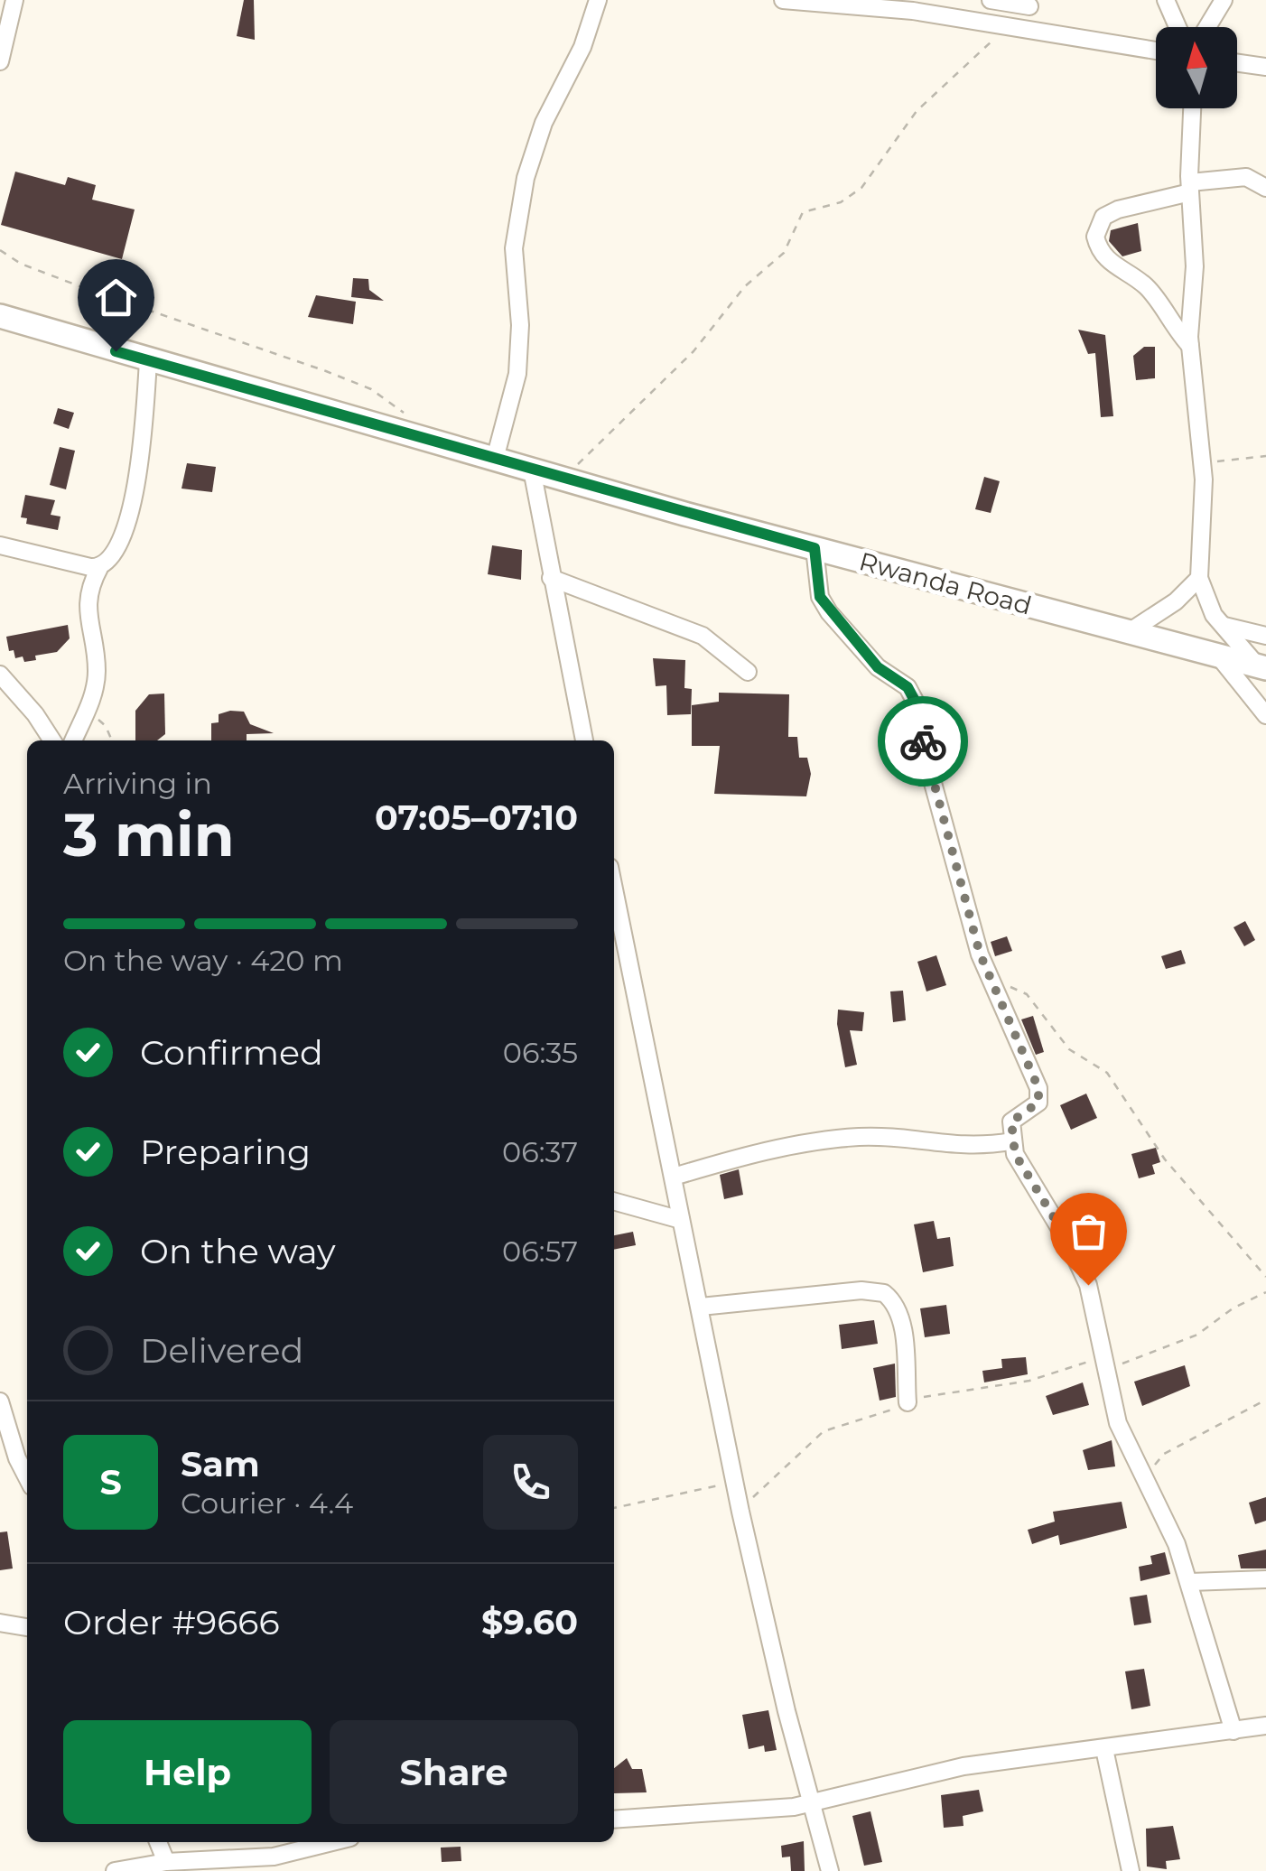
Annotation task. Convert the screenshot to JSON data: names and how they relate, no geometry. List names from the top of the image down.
{
  "streets": {
    "highway": ["Rwanda Road"]
  },
  "north": "top",
  "page": {
    "heading": ["3 min", "Arriving in", "07:05–07:10"],
    "panel": [
      "Sam",
      "Courier · 4.4",
      "Order #9666",
      "$9.60"
    ],
    "bar": "On the way · 420 m",
    "list": [
      ["Confirmed", "06:35"],
      ["Preparing", "06:37"],
      ["On the way", "06:57"],
      "Delivered"
    ],
    "round": "S",
    "buttons": ["Help", "Share"]
  }
}
